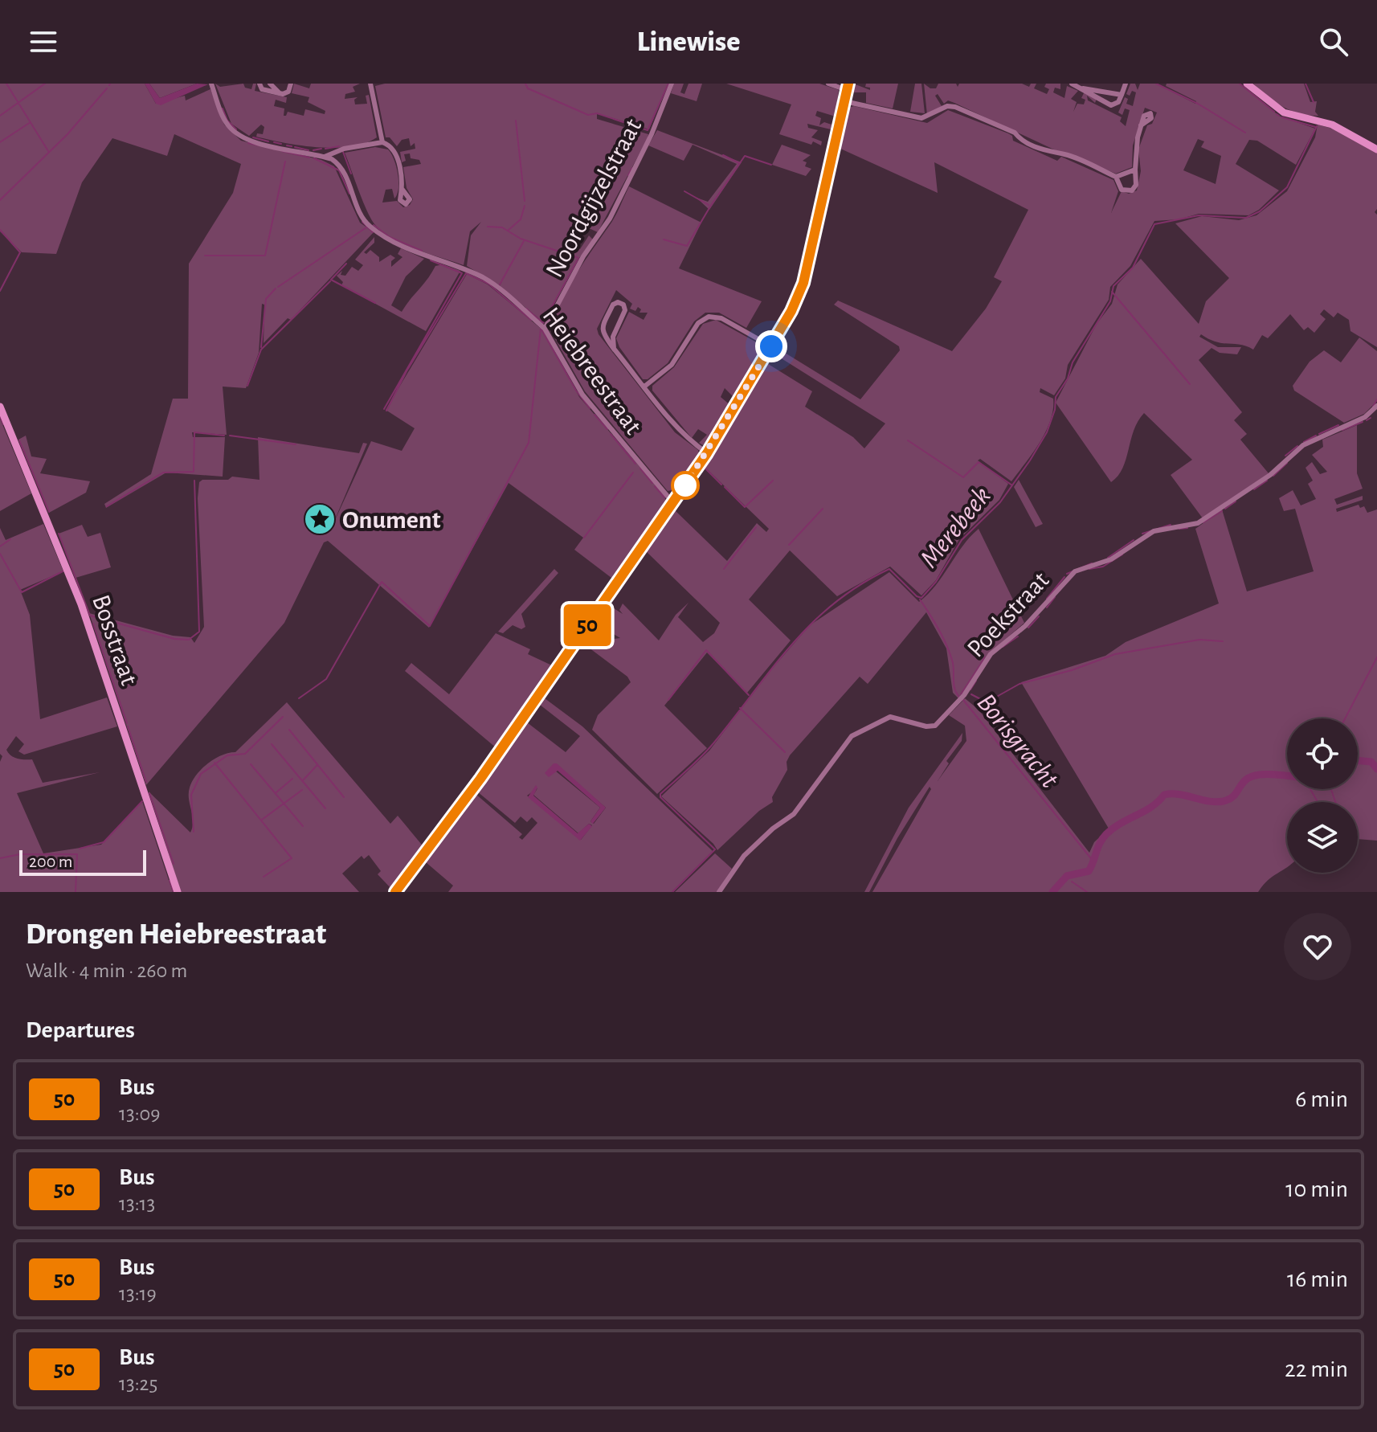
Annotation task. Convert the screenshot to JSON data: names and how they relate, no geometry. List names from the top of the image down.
{
  "streets": {
    "street": [
      "Noordgijzelstraat",
      "Heiebreestraat",
      "Poekstraat",
      "Bosstraat"
    ]
  },
  "crossings": [
    ["Noordgijzelstraat", "Heiebreestraat"]
  ],
  "water": ["Merebeek", "Borisgracht"],
  "places": {
    "place": ["Onument"]
  },
  "lines": ["bus line 50"],
  "scale_bar": "200 m",
  "page": {
    "header": "Linewise",
    "on_map": "50",
    "scale": "200 m",
    "heading": [
      ["Drongen Heiebreestraat", "Walk · 4 min · 260 m"],
      "Departures"
    ],
    "list": [
      {
        "mark": "50",
        "name": "Bus",
        "note": "13:09",
        "value": "6 min"
      },
      {
        "mark": "50",
        "name": "Bus",
        "note": "13:13",
        "value": "10 min"
      },
      {
        "mark": "50",
        "name": "Bus",
        "note": "13:19",
        "value": "16 min"
      },
      {
        "mark": "50",
        "name": "Bus",
        "note": "13:25",
        "value": "22 min"
      }
    ]
  }
}
